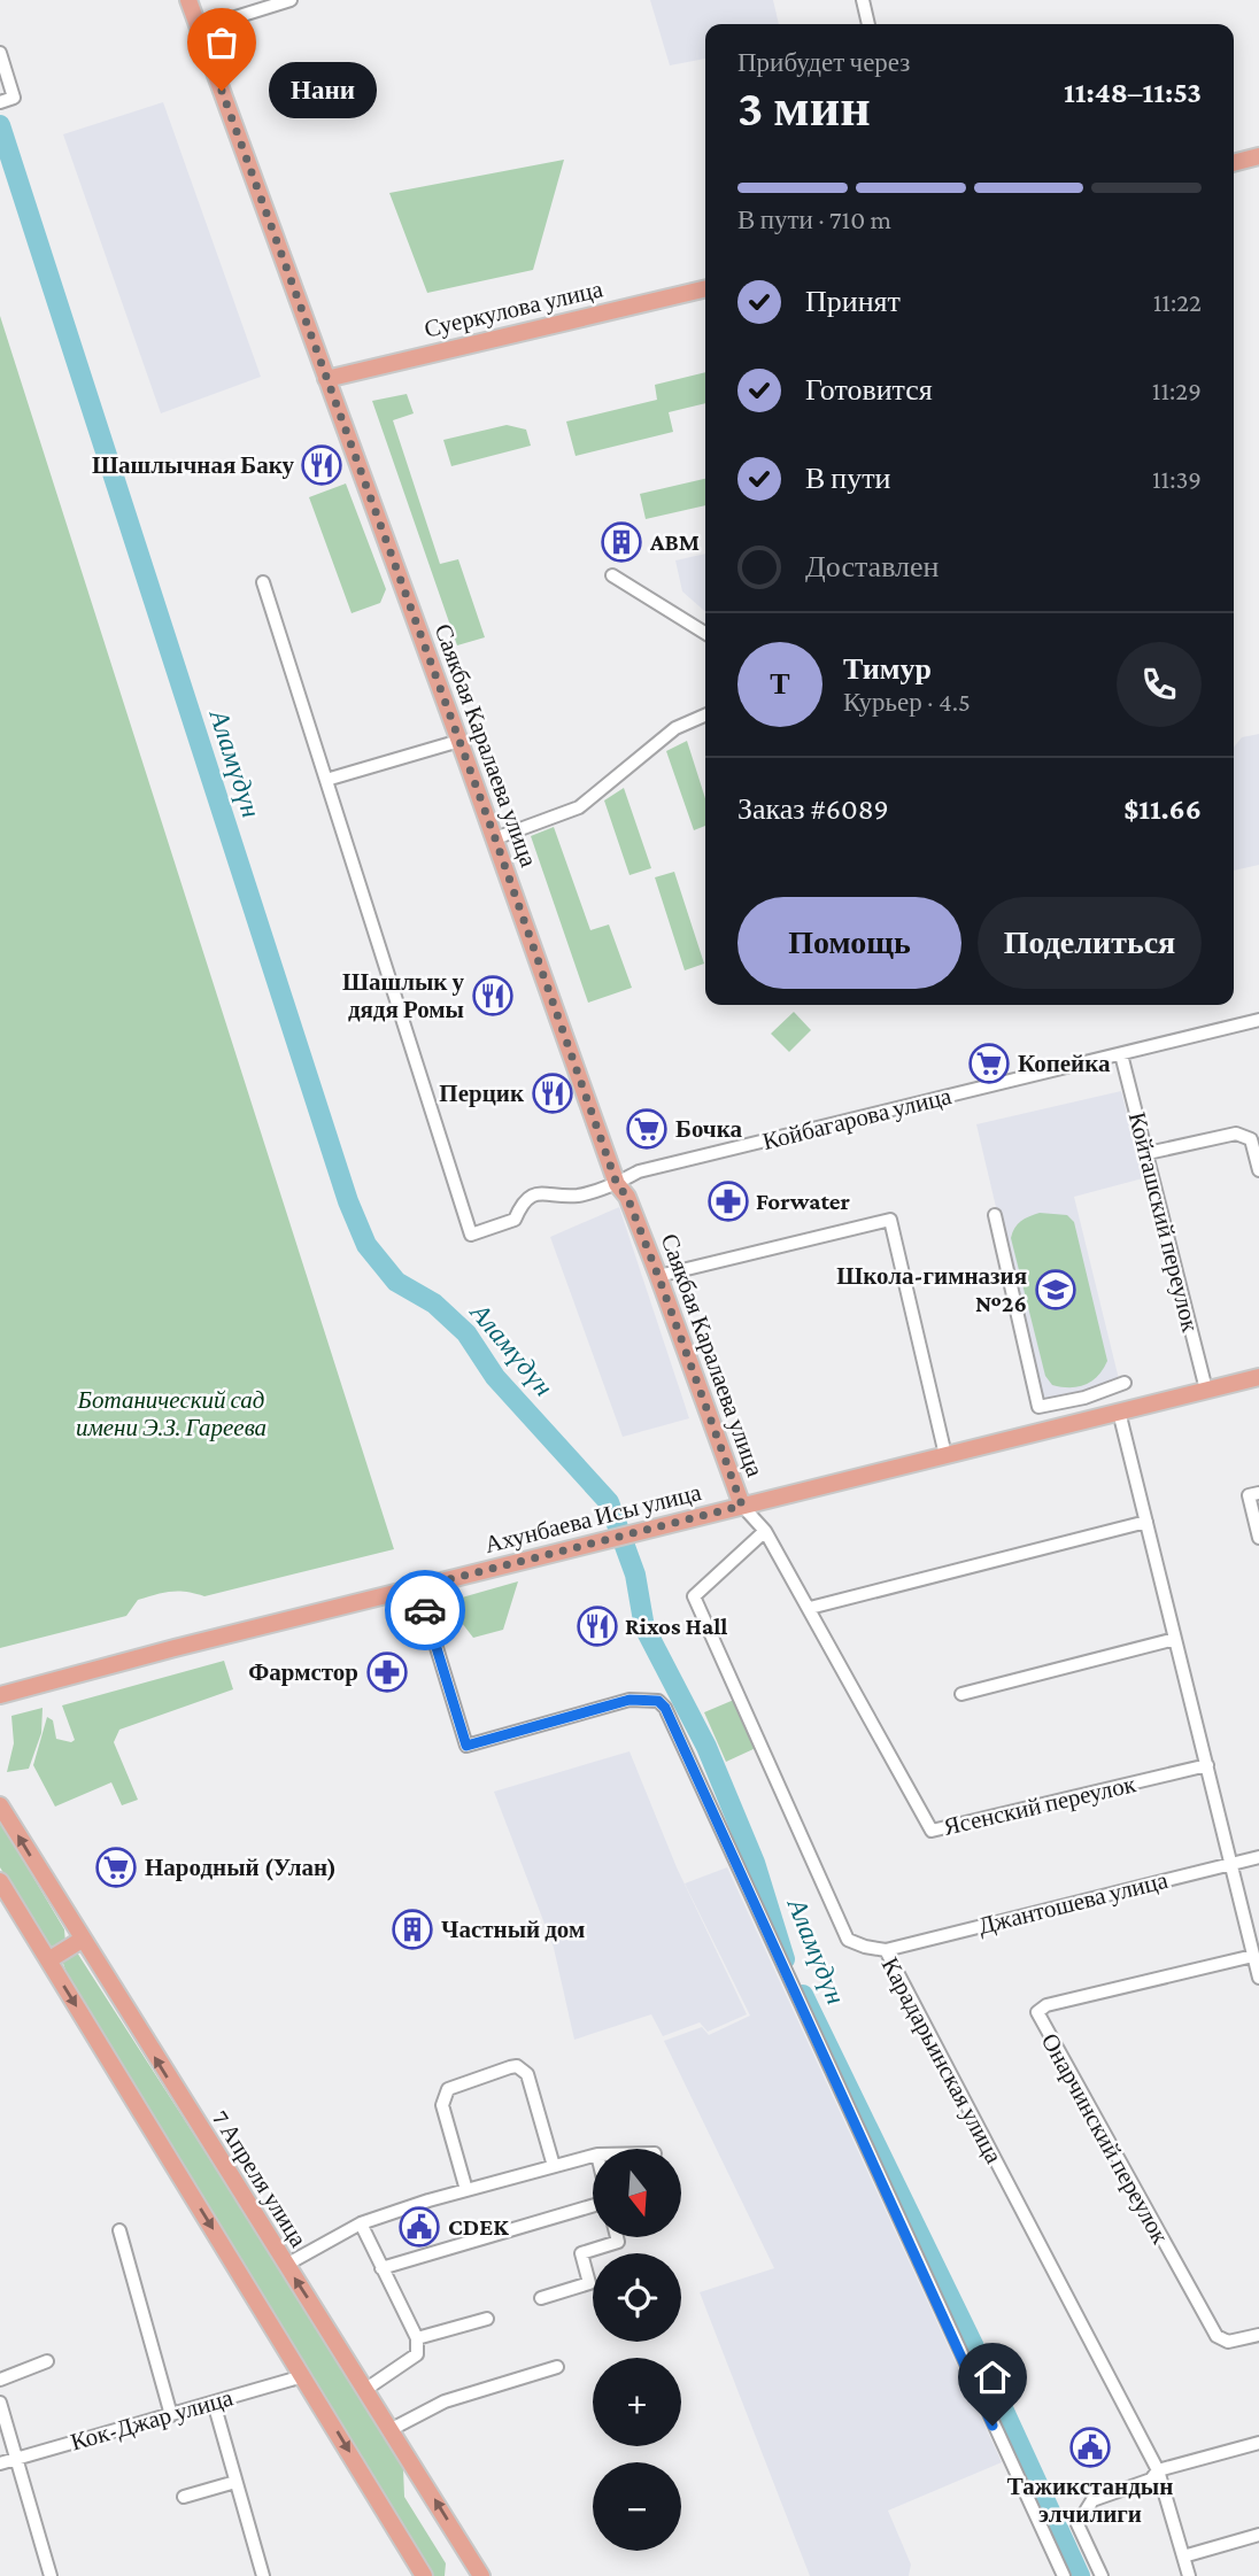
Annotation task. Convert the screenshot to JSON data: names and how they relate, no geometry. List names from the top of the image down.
{
  "streets": {
    "main road": [
      "Суеркулова улица",
      "Саякбая Каралаева улица",
      "Ахунбаева Исы улица",
      "7 Апреля улица"
    ],
    "street": [
      "Койбагарова улица",
      "Койташский переулок",
      "Ясенский переулок",
      "Джантошева улица",
      "Карадарьинская улица",
      "Онарчинский переулок",
      "Кок-Джар улица"
    ]
  },
  "crossings": [
    ["Суеркулова улица", "Саякбая Каралаева улица"],
    ["Саякбая Каралаева улица", "Койбагарова улица"],
    ["Саякбая Каралаева улица", "Ахунбаева Исы улица"],
    ["Койбагарова улица", "Койташский переулок"],
    ["Койташский переулок", "Ахунбаева Исы улица"],
    ["Ясенский переулок", "Карадарьинская улица"],
    ["Джантошева улица", "Карадарьинская улица"]
  ],
  "water": ["Аламүдүн"],
  "parks": ["Ботанический сад имени Э.З. Гареева"],
  "places": {
    "other": ["Нани"],
    "restaurant": [
      "Шашлычная Баку",
      "Шашлык у дядя Ромы",
      "Перцик",
      "Rixos Hall"
    ],
    "building": ["ABM", "Частный дом"],
    "supermarket": ["Копейка", "Бочка", "Народный (Улан)"],
    "pharmacy": ["Forwater", "Фармстор"],
    "school or university": ["Школа-гимназия №26"],
    "public building": ["CDEK", "Тажикстандын элчилиги"]
  },
  "north": "bottom",
  "page": {
    "heading": ["3 мин", "Прибудет через", "11:48–11:53"],
    "panel": [
      "Тимур",
      "Курьер · 4.5",
      "Заказ #6089",
      "$11.66"
    ],
    "bubble": "Нани",
    "bar": "В пути · 710 m",
    "list": [
      ["Принят", "11:22"],
      ["Готовится", "11:29"],
      ["В пути", "11:39"],
      "Доставлен"
    ],
    "round": "Т",
    "buttons": ["Помощь", "Поделиться"],
    "map_buttons": ["+", "−"]
  }
}
